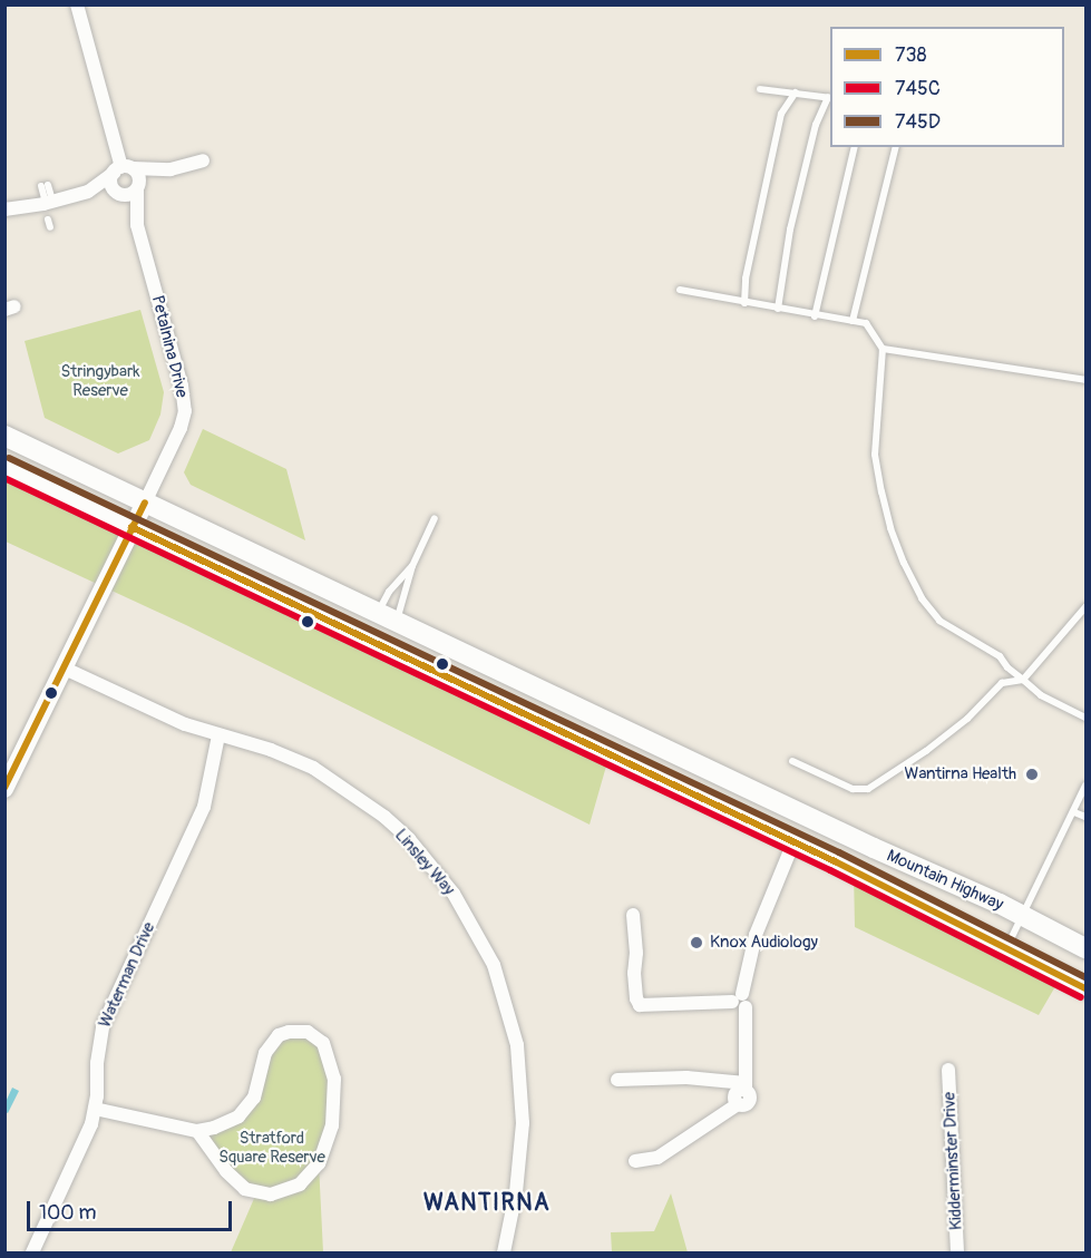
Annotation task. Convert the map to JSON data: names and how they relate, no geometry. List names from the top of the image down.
{
  "streets": {
    "main road": ["Mountain Highway"],
    "street": [
      "Petalnina Drive",
      "Linsley Way",
      "Waterman Drive",
      "Kidderminster Drive"
    ]
  },
  "crossings": [
    ["Petalnina Drive", "Mountain Highway"],
    ["Linsley Way", "Waterman Drive"]
  ],
  "districts": ["WANTIRNA"],
  "parks": ["Stringybark Reserve", "Stratford Square Reserve"],
  "places": ["Wantirna Health", "Knox Audiology"],
  "lines": ["transit line 745D", "transit line 745C", "transit line 738"],
  "legend": ["738", "745C", "745D"],
  "scale_bar": "100 m"
}
